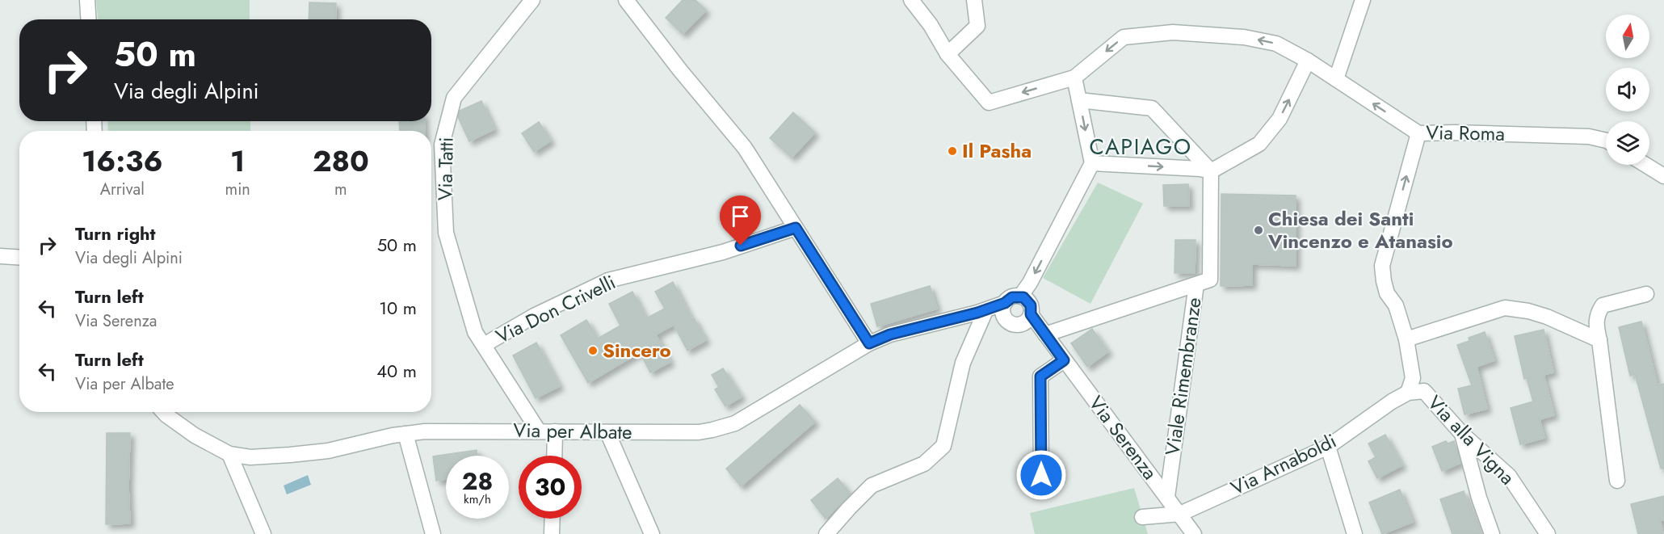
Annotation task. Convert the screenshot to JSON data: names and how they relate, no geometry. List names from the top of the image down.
{
  "streets": {
    "street": [
      "Via Roma",
      "Via Tatti",
      "Via Don Crivelli",
      "Viale Rimembranze",
      "Via per Albate",
      "Via Serenza",
      "Via alla Vigna",
      "Via Arnaboldi"
    ]
  },
  "crossings": [
    ["Via Roma", "Via alla Vigna"],
    ["Via Tatti", "Via Don Crivelli"],
    ["Via Tatti", "Via per Albate"],
    ["Viale Rimembranze", "Via Serenza"],
    ["Via per Albate", "Via Serenza"],
    ["Via Serenza", "Via Arnaboldi"],
    ["Via alla Vigna", "Via Arnaboldi"]
  ],
  "one_way": ["Via Roma", "Via alla Vigna"],
  "districts": ["CAPIAGO"],
  "places": ["Il Pasha", "Chiesa dei Santi Vincenzo e Atanasio", "Sincero"],
  "north": "top",
  "page": {
    "turn": ["50 m", "Via degli Alpini"],
    "eta": [
      "16:36",
      "Arrival",
      "1",
      "min",
      "280",
      "m"
    ],
    "list": [
      {
        "name": "Turn right",
        "note": "Via degli Alpini",
        "value": "50 m"
      },
      {
        "name": "Turn left",
        "note": "Via Serenza",
        "value": "10 m"
      },
      {
        "name": "Turn left",
        "note": "Via per Albate",
        "value": "40 m"
      }
    ],
    "speed": "28 km/h",
    "limit": "30"
  }
}
